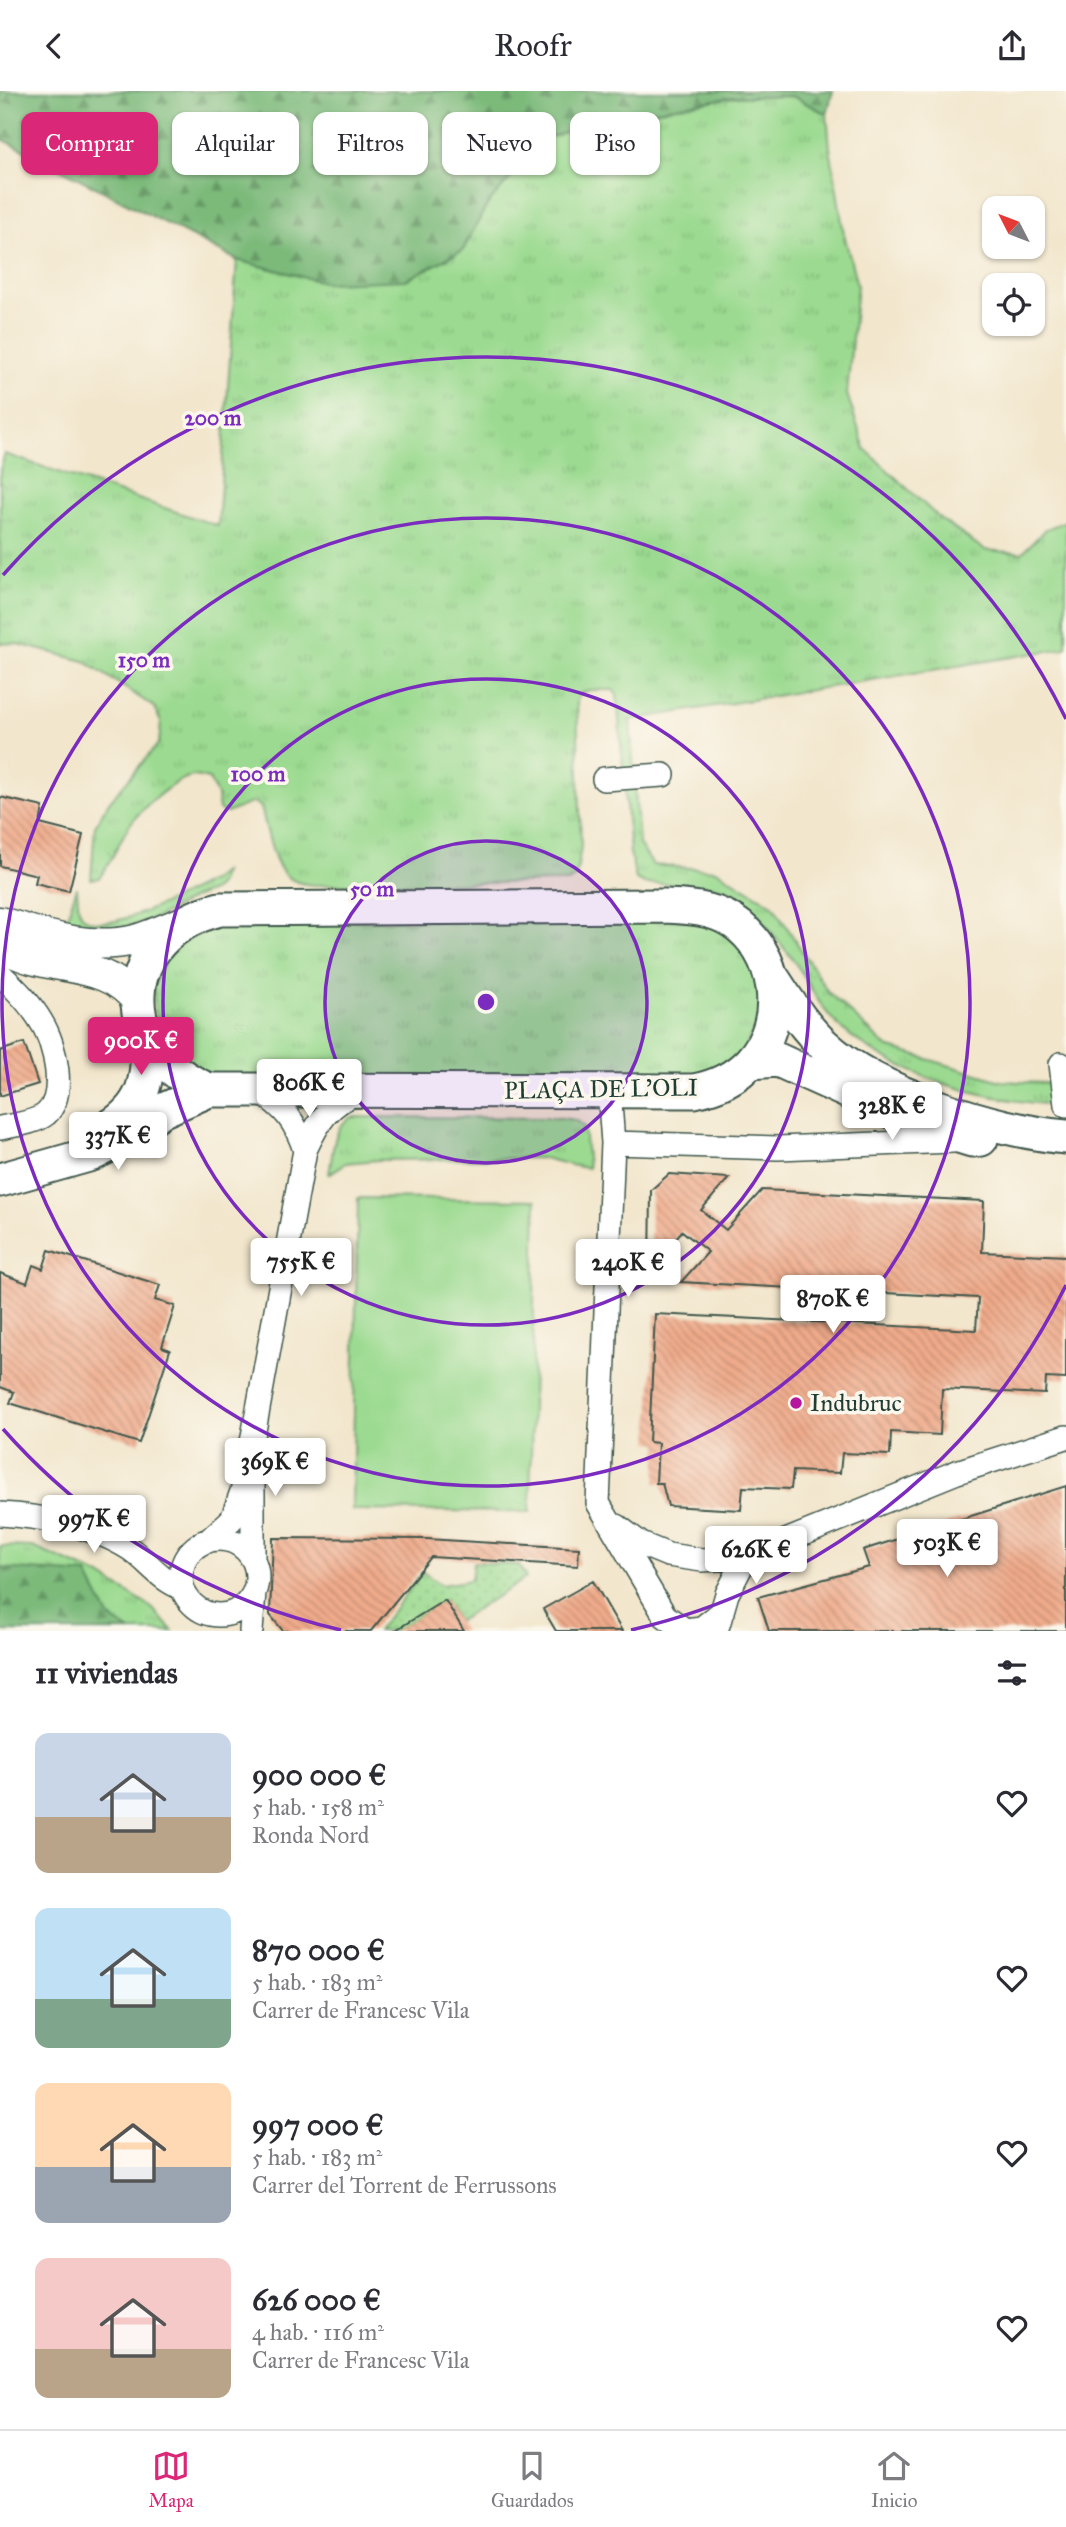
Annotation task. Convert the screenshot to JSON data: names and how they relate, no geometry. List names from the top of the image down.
{
  "streets": {
    "main road": ["PLAÇA DE L'OLI"]
  },
  "places": ["Indubruc"],
  "north": "top left",
  "page": {
    "header": "Roofr",
    "chip": [
      "Comprar",
      "Alquilar",
      "Filtros",
      "Nuevo",
      "Piso"
    ],
    "price": [
      "900K €",
      "806K €",
      "328K €",
      "337K €",
      "755K €",
      "240K €",
      "870K €",
      "369K €",
      "997K €",
      "503K €",
      "626K €"
    ],
    "heading": "11 viviendas",
    "list": [
      {
        "name": "900 000 €",
        "note": "5 hab. · 158 m² · Ronda Nord"
      },
      {
        "name": "870 000 €",
        "note": "5 hab. · 183 m² · Carrer de Francesc Vila"
      },
      {
        "name": "997 000 €",
        "note": "5 hab. · 183 m² · Carrer del Torrent de Ferrussons"
      },
      {
        "name": "626 000 €",
        "note": "4 hab. · 116 m² · Carrer de Francesc Vila"
      }
    ],
    "tabs": ["Mapa", "Guardados", "Inicio"]
  },
  "rings": [
    "200 m",
    "150 m",
    "100 m",
    "50 m"
  ]
}
